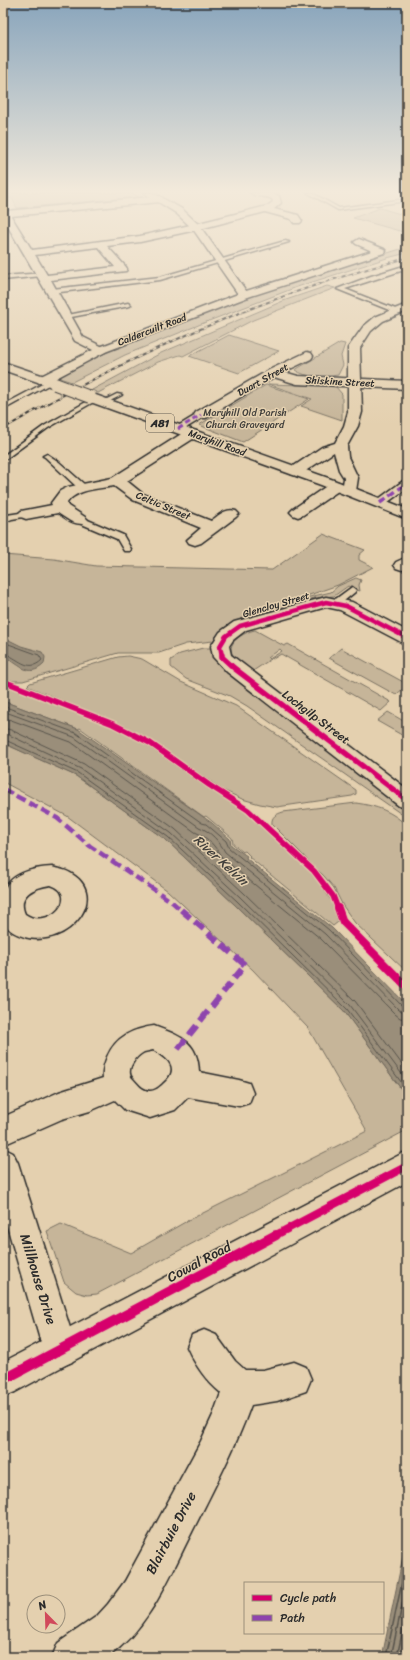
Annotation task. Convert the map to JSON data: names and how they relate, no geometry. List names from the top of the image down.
{
  "streets": {
    "street": [
      "Caldercuilt Road",
      "Duart Street",
      "Shiskine Street",
      "A81",
      "Maryhill Road",
      "Celtic Street",
      "Glencloy Street",
      "Lochgilp Street",
      "Cowal Road",
      "Millhouse Drive",
      "Blairbuie Drive"
    ]
  },
  "crossings": [
    ["Caldercuilt Road", "Maryhill Road"],
    ["Duart Street", "Shiskine Street"],
    ["Duart Street", "Maryhill Road"],
    ["Glencloy Street", "Lochgilp Street"],
    ["Cowal Road", "Millhouse Drive"]
  ],
  "water": ["River Kelvin"],
  "parks": ["Maryhill Old Parish Church Graveyard"],
  "legend": ["Cycle path", "Path"],
  "north": "top left"
}
